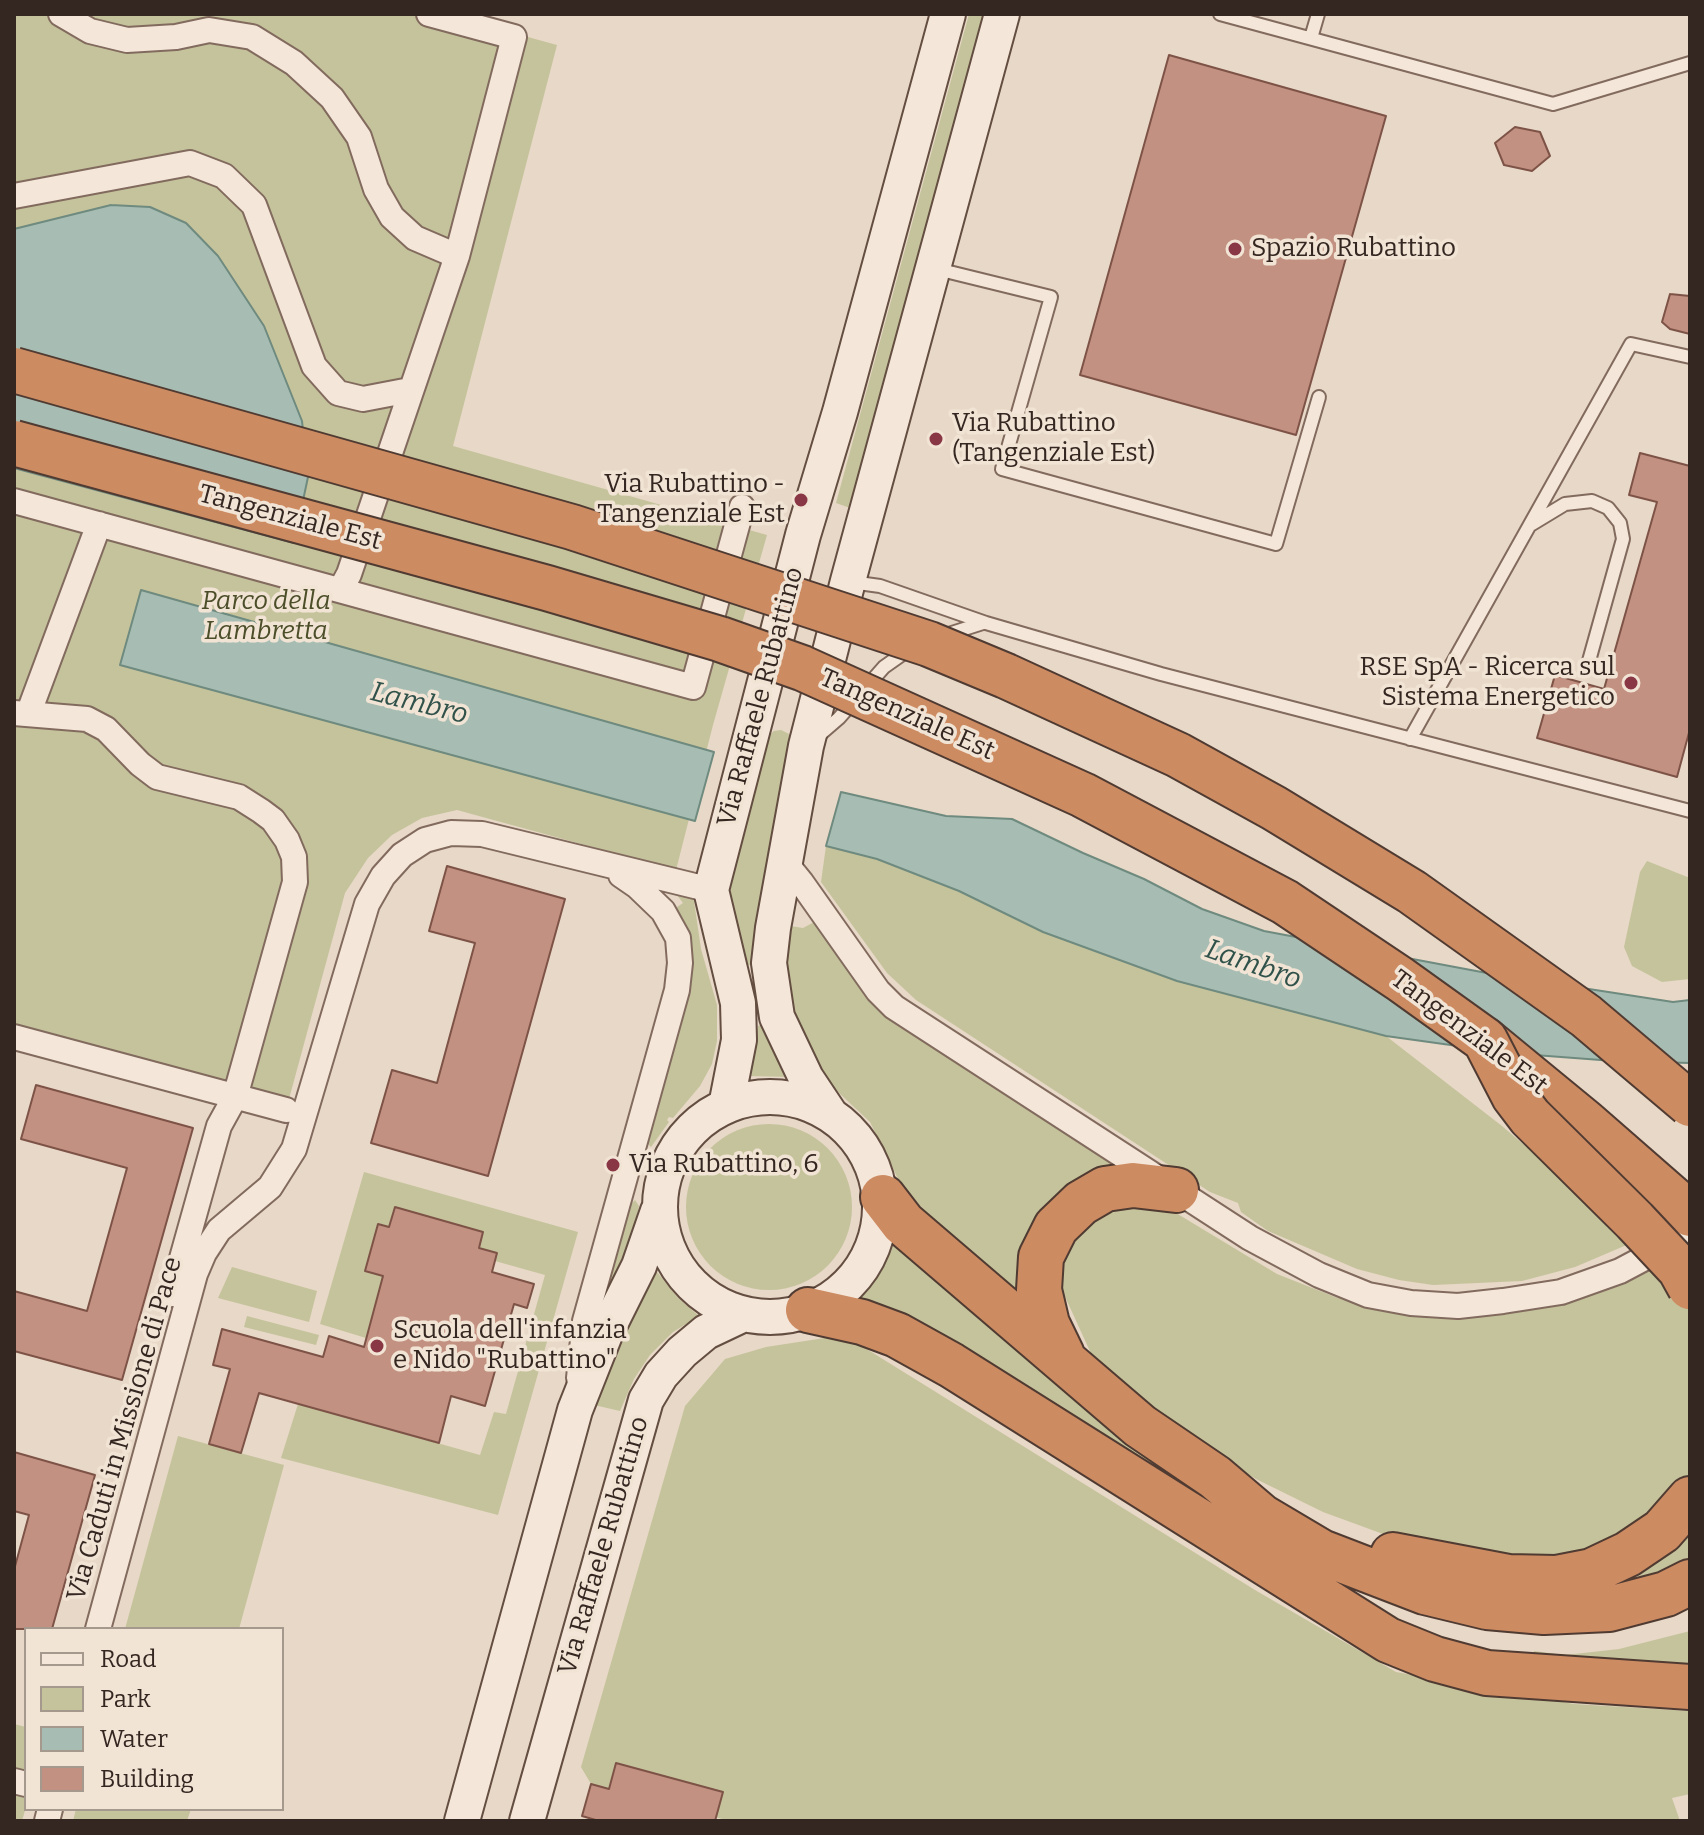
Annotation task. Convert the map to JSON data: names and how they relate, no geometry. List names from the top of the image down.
{
  "streets": {
    "highway": ["Tangenziale Est"],
    "street": ["Via Raffaele Rubattino", "Via Caduti in Missione di Pace"]
  },
  "crossings": [
    ["Via Raffaele Rubattino", "Via Caduti in Missione di Pace"]
  ],
  "water": ["Lambro"],
  "parks": ["Parco della Lambretta"],
  "places": [
    "Spazio Rubattino",
    "Via Rubattino (Tangenziale Est)",
    "Via Rubattino - Tangenziale Est",
    "RSE SpA - Ricerca sul Sistema Energetico",
    "Via Rubattino, 6",
    "Scuola dell'infanzia e Nido \"Rubattino\""
  ],
  "legend": [
    "Road",
    "Park",
    "Water",
    "Building"
  ]
}
